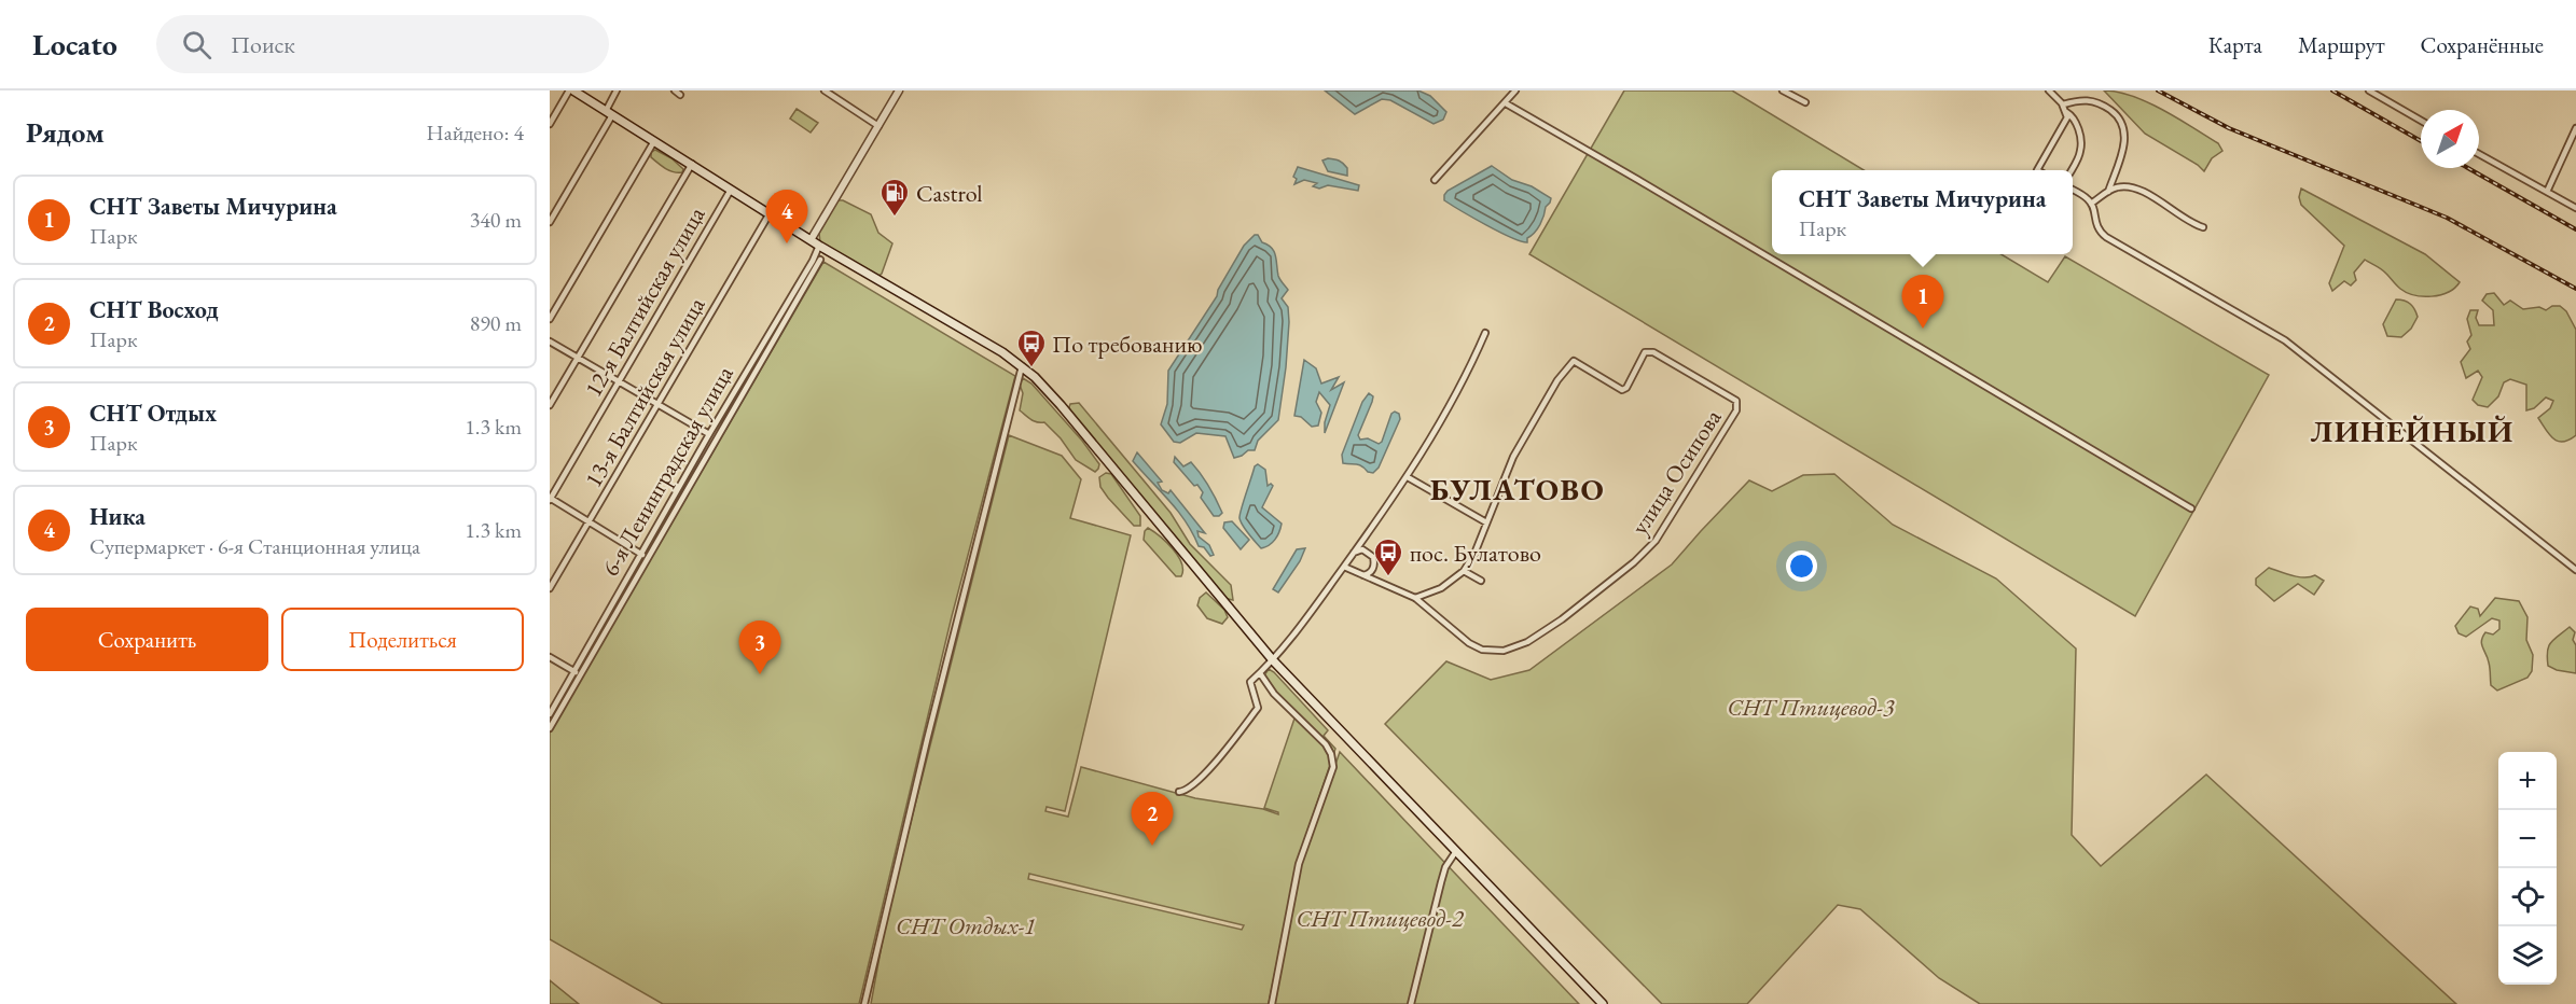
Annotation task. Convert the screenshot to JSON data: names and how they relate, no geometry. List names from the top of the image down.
{
  "streets": {
    "street": [
      "12-я Балтийская улица",
      "13-я Балтийская улица",
      "6-я Ленинградская улица",
      "улица Осипова"
    ]
  },
  "districts": ["ЛИНЕЙНЫЙ", "БУЛАТОВО"],
  "parks": ["СНТ Птицевод-3", "СНТ Птицевод-2", "СНТ Отдых-1"],
  "places": {
    "fuel station": ["Castrol"],
    "bus stop": ["По требованию", "пос. Булатово"]
  },
  "north": "top right",
  "page": {
    "header": "Locato",
    "search": "Поиск",
    "nav": ["Карта", "Маршрут", "Сохранённые"],
    "heading": ["Рядом", "Найдено: 4"],
    "popup": ["СНТ Заветы Мичурина", "Парк"],
    "list": [
      {
        "mark": "1",
        "name": "СНТ Заветы Мичурина",
        "note": "Парк",
        "value": "340 m"
      },
      {
        "mark": "2",
        "name": "СНТ Восход",
        "note": "Парк",
        "value": "890 m"
      },
      {
        "mark": "3",
        "name": "СНТ Отдых",
        "note": "Парк",
        "value": "1.3 km"
      },
      {
        "mark": "4",
        "name": "Ника",
        "note": "Супермаркет · 6-я Станционная улица",
        "value": "1.3 km"
      }
    ],
    "pins": [
      "4",
      "1",
      "3",
      "2"
    ],
    "buttons": ["Сохранить", "Поделиться"],
    "map_buttons": ["+", "−"]
  }
}
